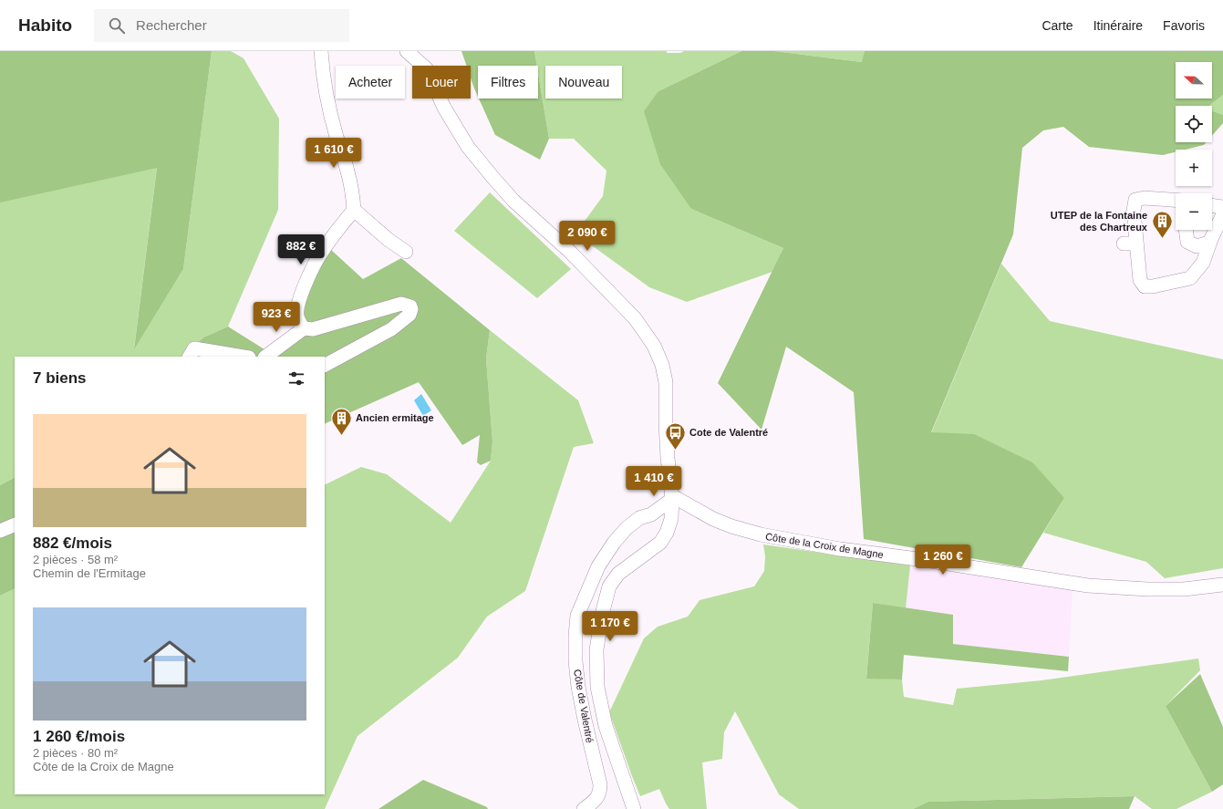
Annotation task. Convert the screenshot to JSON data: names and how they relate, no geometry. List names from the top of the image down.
{
  "streets": {
    "street": ["Côte de la Croix de Magne", "Côte de Valentré"]
  },
  "crossings": [
    ["Côte de la Croix de Magne", "Côte de Valentré"]
  ],
  "places": {
    "building": ["UTEP de la Fontaine des Chartreux", "Ancien ermitage"],
    "bus stop": ["Cote de Valentré"]
  },
  "north": "left",
  "page": {
    "header": "Habito",
    "search": "Rechercher",
    "nav": ["Carte", "Itinéraire", "Favoris"],
    "map_buttons": ["+", "−"],
    "chip": [
      "Acheter",
      "Louer",
      "Filtres",
      "Nouveau"
    ],
    "price": [
      "1 610 €",
      "2 090 €",
      "882 €",
      "923 €",
      "1 410 €",
      "1 260 €",
      "1 170 €"
    ],
    "heading": "7 biens",
    "list": [
      {
        "name": "882 €/mois",
        "note": "2 pièces · 58 m² · Chemin de l'Ermitage"
      },
      {
        "name": "1 260 €/mois",
        "note": "2 pièces · 80 m² · Côte de la Croix de Magne"
      }
    ]
  }
}
